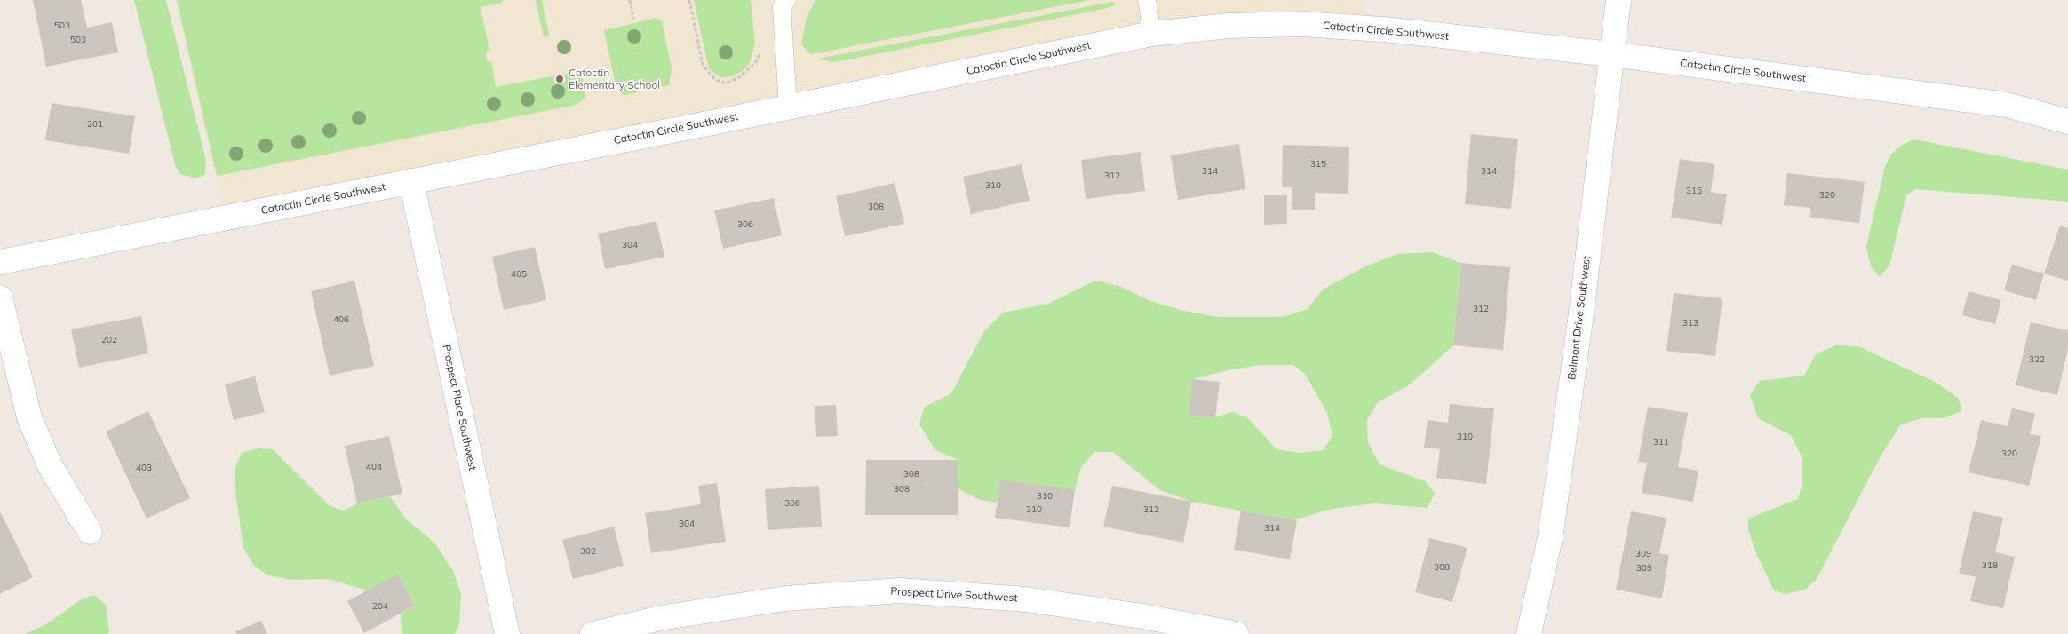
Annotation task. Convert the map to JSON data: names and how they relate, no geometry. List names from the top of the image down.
{
  "streets": {
    "main road": [
      "Catoctin Circle Southwest",
      "Belmont Drive Southwest",
      "Prospect Place Southwest",
      "Prospect Drive Southwest"
    ]
  },
  "crossings": [
    ["Catoctin Circle Southwest", "Belmont Drive Southwest"],
    ["Catoctin Circle Southwest", "Prospect Place Southwest"]
  ],
  "places": ["Catoctin Elementary School"],
  "house_numbers": [
    "503",
    "503",
    "201",
    "315",
    "314",
    "314",
    "312",
    "310",
    "315",
    "320",
    "308",
    "306",
    "304",
    "405",
    "312",
    "406",
    "313",
    "202",
    "322",
    "310",
    "311",
    "320",
    "404",
    "403",
    "308",
    "308",
    "310",
    "306",
    "310",
    "312",
    "304",
    "314",
    "302",
    "309",
    "318",
    "308",
    "309",
    "204"
  ]
}
